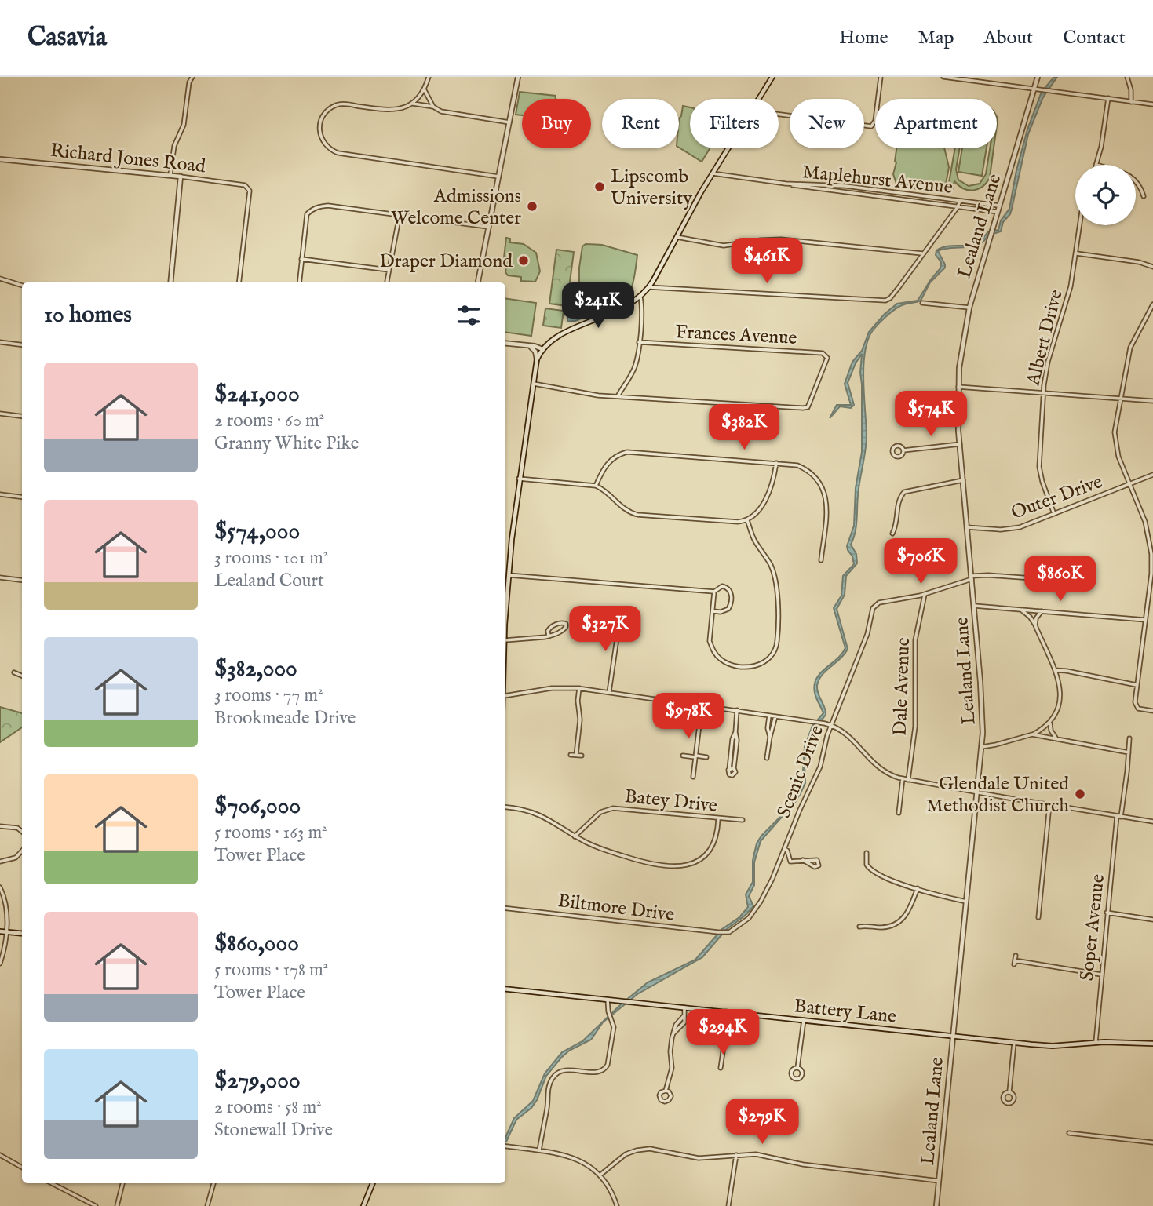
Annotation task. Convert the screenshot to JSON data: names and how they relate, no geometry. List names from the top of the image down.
{
  "streets": {
    "street": [
      "Richard Jones Road",
      "Maplehurst Avenue",
      "Lealand Lane",
      "Frances Avenue",
      "Albert Drive",
      "Outer Drive",
      "Dale Avenue",
      "Scenic Drive",
      "Batey Drive",
      "Biltmore Drive",
      "Soper Avenue",
      "Battery Lane"
    ]
  },
  "crossings": [
    ["Maplehurst Avenue", "Lealand Lane"],
    ["Lealand Lane", "Outer Drive"],
    ["Lealand Lane", "Battery Lane"],
    ["Albert Drive", "Outer Drive"],
    ["Dale Avenue", "Scenic Drive"],
    ["Scenic Drive", "Biltmore Drive"],
    ["Soper Avenue", "Battery Lane"]
  ],
  "places": [
    "Lipscomb University",
    "Admissions Welcome Center",
    "Draper Diamond",
    "Glendale United Methodist Church"
  ],
  "page": {
    "header": "Casavia",
    "nav": [
      "Home",
      "Map",
      "About",
      "Contact"
    ],
    "chip": [
      "Buy",
      "Rent",
      "Filters",
      "New",
      "Apartment"
    ],
    "price": [
      "$461K",
      "$241K",
      "$574K",
      "$382K",
      "$706K",
      "$860K",
      "$327K",
      "$978K",
      "$294K",
      "$279K"
    ],
    "heading": "10 homes",
    "list": [
      {
        "name": "$241,000",
        "note": "2 rooms · 60 m² · Granny White Pike"
      },
      {
        "name": "$574,000",
        "note": "3 rooms · 101 m² · Lealand Court"
      },
      {
        "name": "$382,000",
        "note": "3 rooms · 77 m² · Brookmeade Drive"
      },
      {
        "name": "$706,000",
        "note": "5 rooms · 163 m² · Tower Place"
      },
      {
        "name": "$860,000",
        "note": "5 rooms · 178 m² · Tower Place"
      },
      {
        "name": "$279,000",
        "note": "2 rooms · 58 m² · Stonewall Drive"
      }
    ]
  }
}
